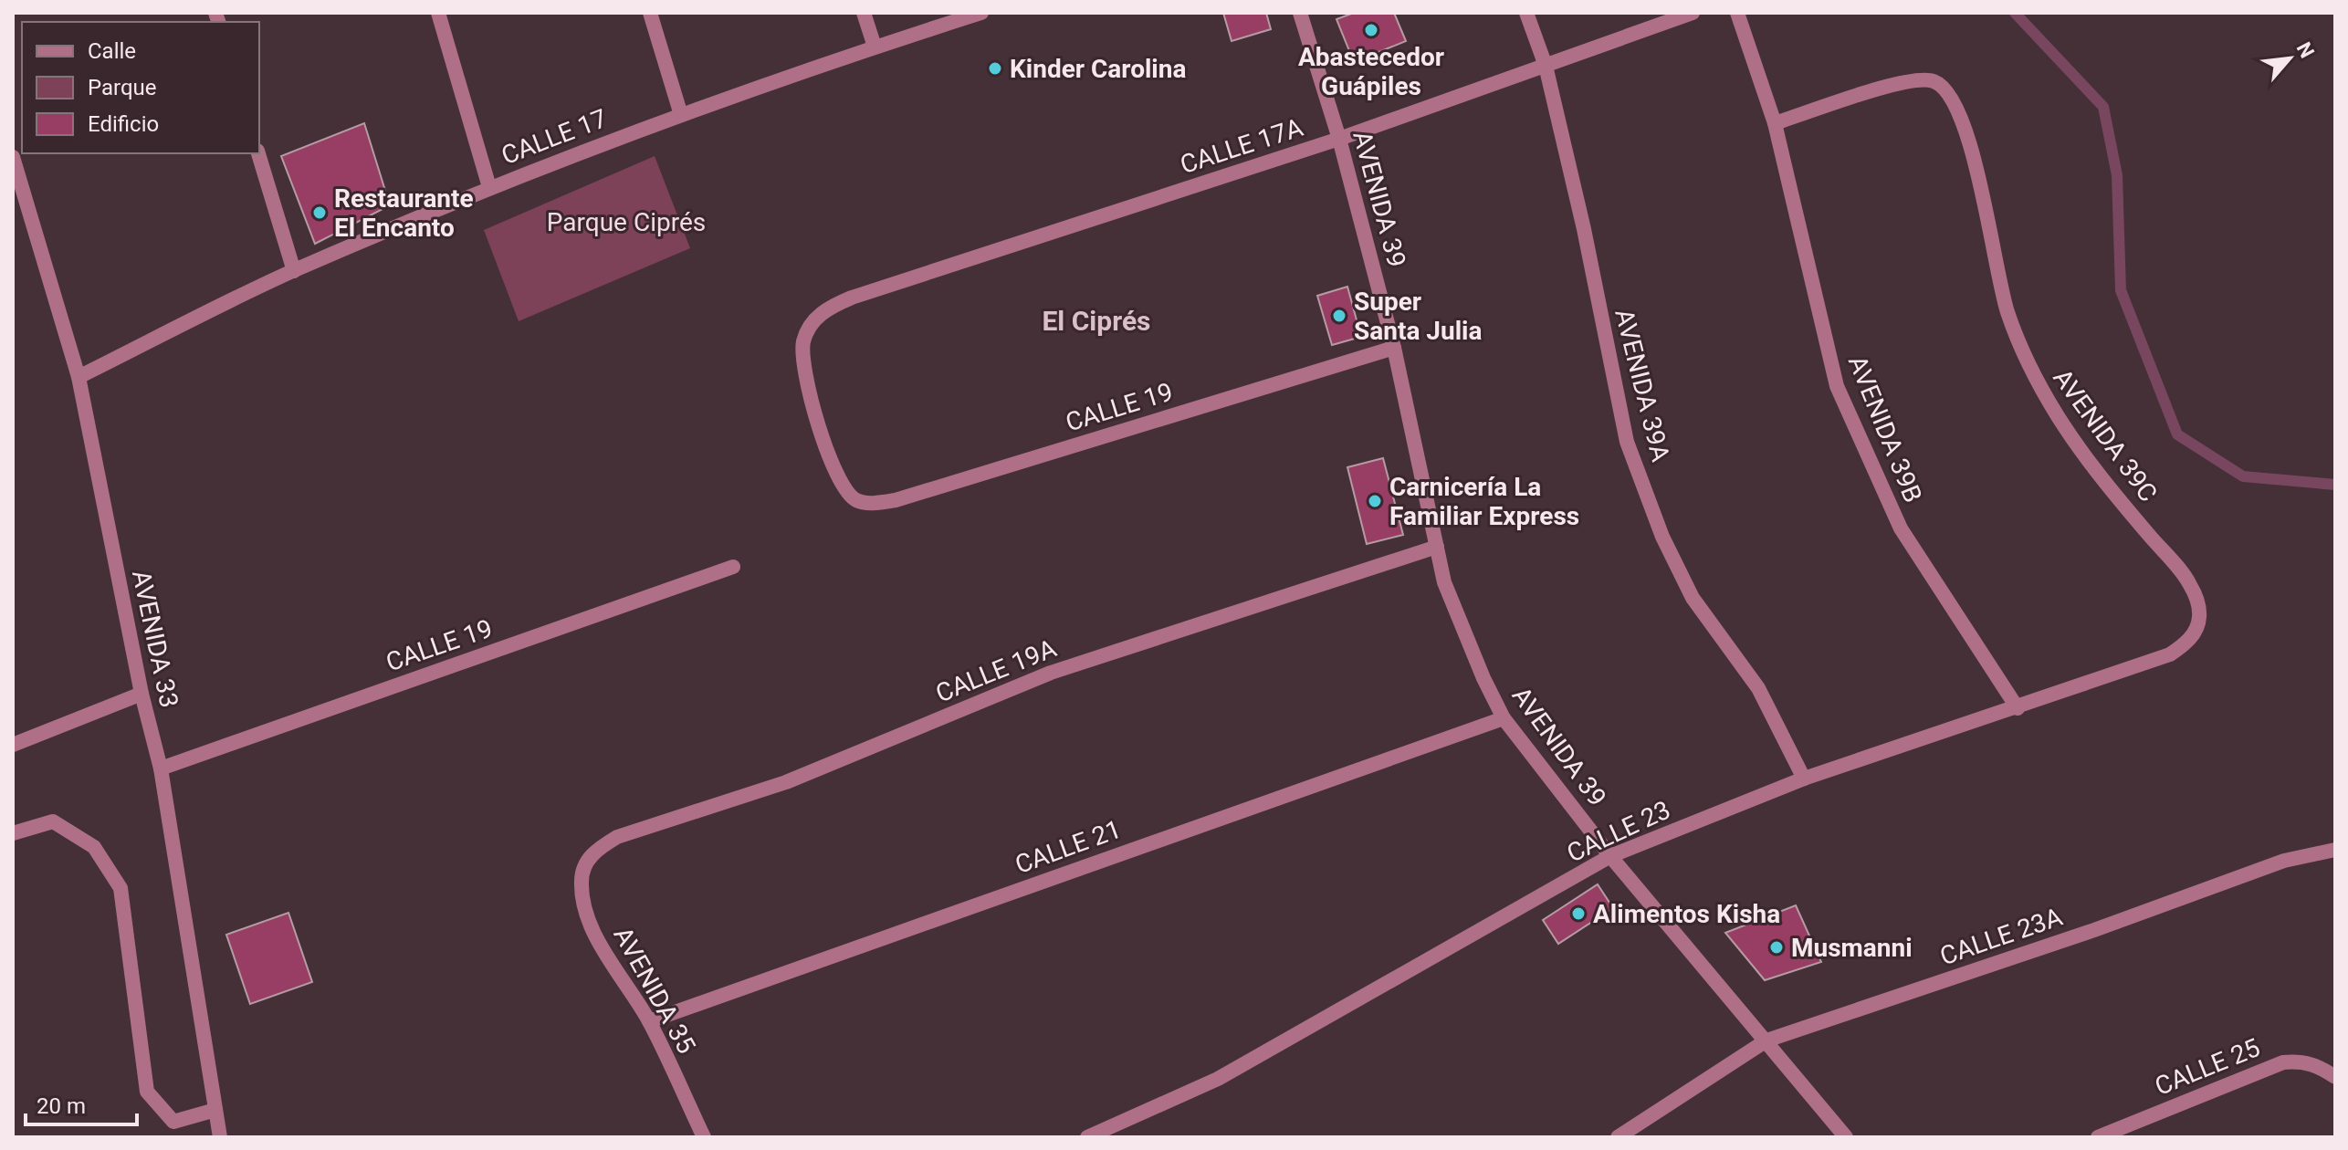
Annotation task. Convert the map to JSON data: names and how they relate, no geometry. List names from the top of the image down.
{
  "streets": {
    "street": [
      "CALLE 17",
      "CALLE 17A",
      "AVENIDA 39",
      "AVENIDA 39A",
      "CALLE 19",
      "AVENIDA 39B",
      "AVENIDA 39C",
      "AVENIDA 33",
      "CALLE 19A",
      "CALLE 23",
      "CALLE 21",
      "CALLE 23A",
      "AVENIDA 35",
      "CALLE 25"
    ]
  },
  "crossings": [
    ["CALLE 17", "AVENIDA 33"],
    ["CALLE 17A", "AVENIDA 39"],
    ["CALLE 17A", "AVENIDA 39A"],
    ["CALLE 17A", "CALLE 19"],
    ["AVENIDA 39", "CALLE 19"],
    ["AVENIDA 39", "CALLE 19A"],
    ["AVENIDA 39", "CALLE 23"],
    ["AVENIDA 39", "CALLE 21"],
    ["AVENIDA 39", "CALLE 23A"],
    ["AVENIDA 39A", "CALLE 23"],
    ["CALLE 19", "AVENIDA 33"],
    ["AVENIDA 39B", "AVENIDA 39C"],
    ["AVENIDA 39B", "CALLE 23"],
    ["AVENIDA 39C", "CALLE 23"],
    ["CALLE 19A", "AVENIDA 35"],
    ["CALLE 21", "AVENIDA 35"]
  ],
  "districts": ["El Ciprés"],
  "parks": ["Parque Ciprés"],
  "places": [
    "Abastecedor Guápiles",
    "Kinder Carolina",
    "Restaurante El Encanto",
    "Super Santa Julia",
    "Carnicería La Familiar Express",
    "Alimentos Kisha",
    "Musmanni"
  ],
  "legend": ["Calle", "Parque", "Edificio"],
  "scale_bar": "20 m",
  "north": "top right"
}
